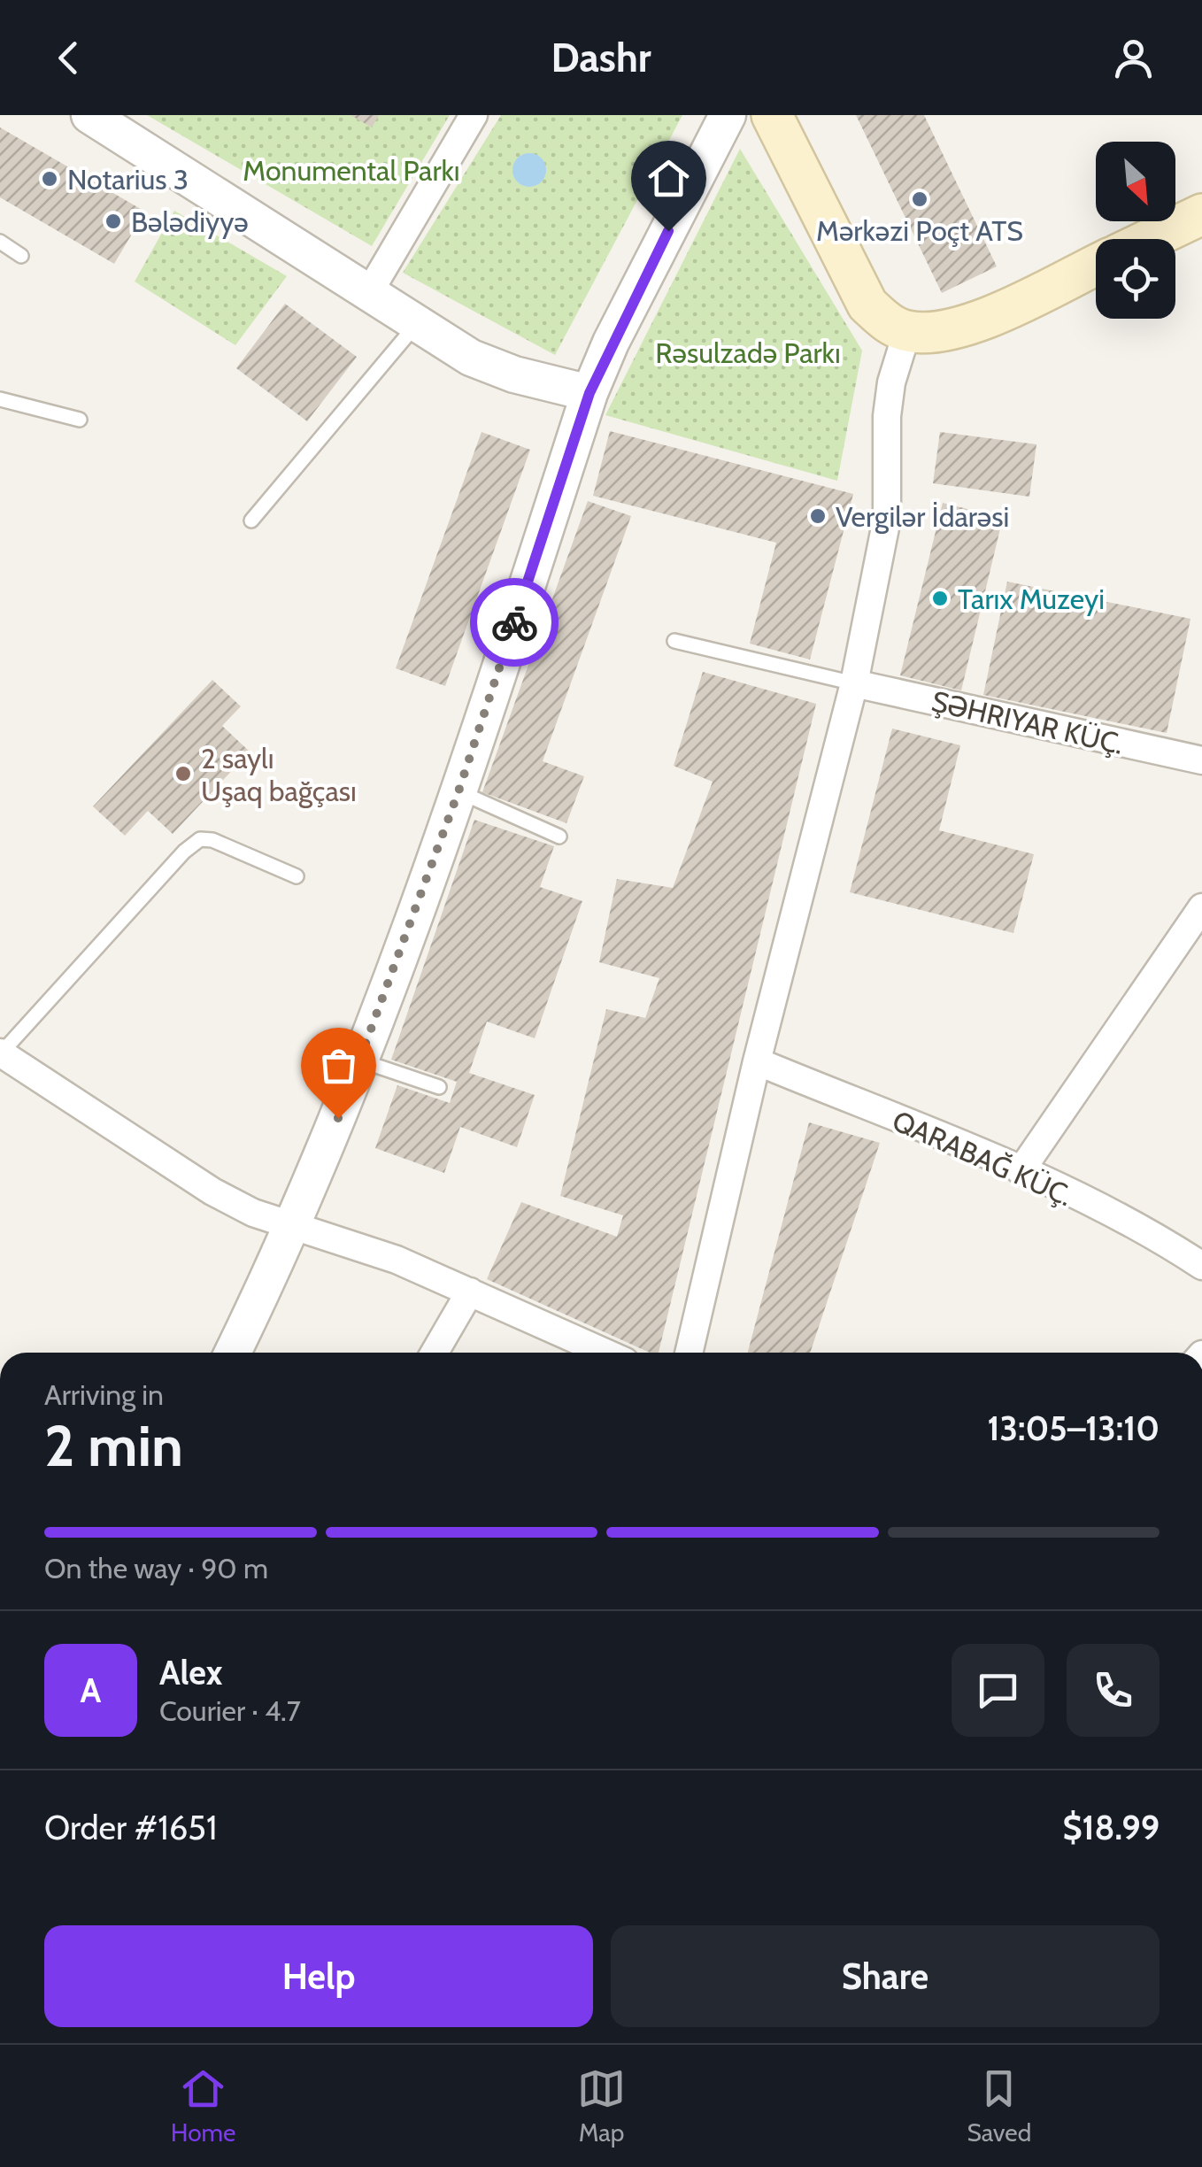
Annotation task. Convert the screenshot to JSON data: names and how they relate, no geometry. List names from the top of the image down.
{
  "streets": {
    "street": ["ŞƏHRIYAR KÜÇ.", "QARABAĞ KÜÇ."]
  },
  "parks": ["Monumental Parkı", "Rəsulzadə Parkı"],
  "places": [
    "Notarius 3",
    "Mərkəzi Poçt ATS",
    "Bələdiyyə",
    "Vergilər İdarəsi",
    "Tarıx Muzeyi",
    "2 saylı Uşaq bağçası"
  ],
  "north": "bottom right",
  "page": {
    "header": "Dashr",
    "heading": ["2 min", "Arriving in", "13:05–13:10"],
    "panel": [
      "Alex",
      "Courier · 4.7",
      "Order #1651",
      "$18.99"
    ],
    "bar": "On the way · 90 m",
    "round": "A",
    "buttons": ["Help", "Share"],
    "tabs": ["Home", "Map", "Saved"]
  }
}
